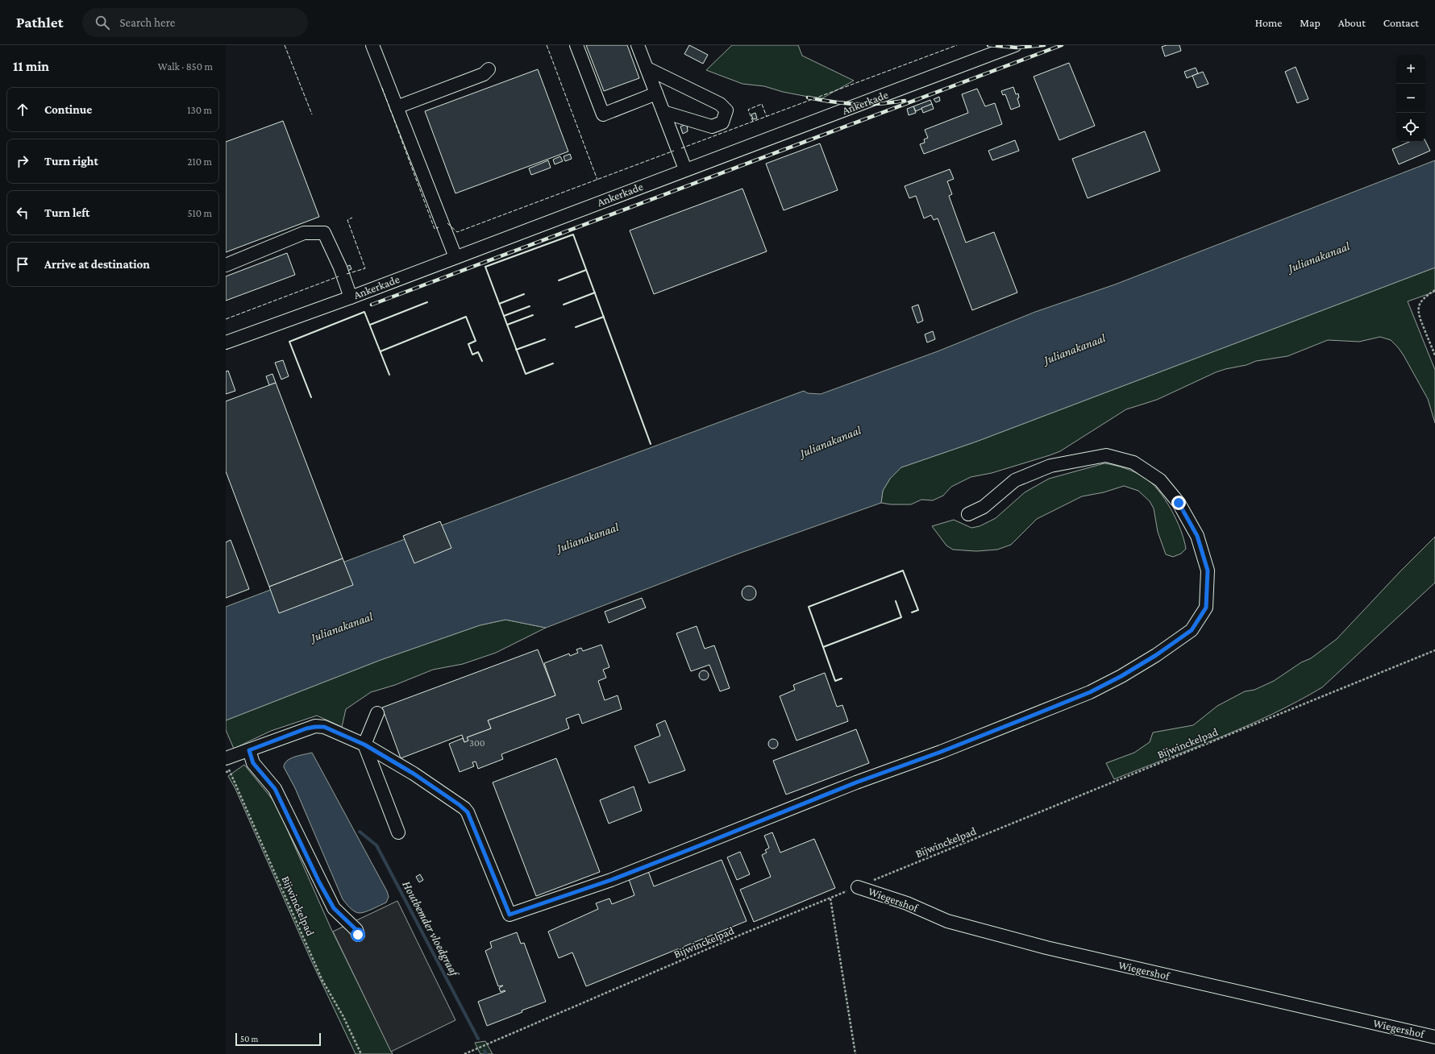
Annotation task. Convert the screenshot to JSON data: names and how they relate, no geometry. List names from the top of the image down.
{
  "streets": {
    "street": ["Ankerkade", "Wiegershof"],
    "path": ["Bijwinckelpad"]
  },
  "crossings": [
    ["Bijwinckelpad", "Wiegershof"]
  ],
  "water": ["Julianakanaal", "Houtbemder vloedgraaf"],
  "house_numbers": ["300"],
  "scale_bar": "50 m",
  "page": {
    "header": "Pathlet",
    "search": "Search here",
    "nav": [
      "Home",
      "Map",
      "About",
      "Contact"
    ],
    "heading": ["11 min", "Walk · 850 m"],
    "map_buttons": ["+", "−"],
    "list": [
      ["Continue", "130 m"],
      ["Turn right", "210 m"],
      ["Turn left", "510 m"],
      "Arrive at destination"
    ],
    "scale": "50 m"
  }
}
